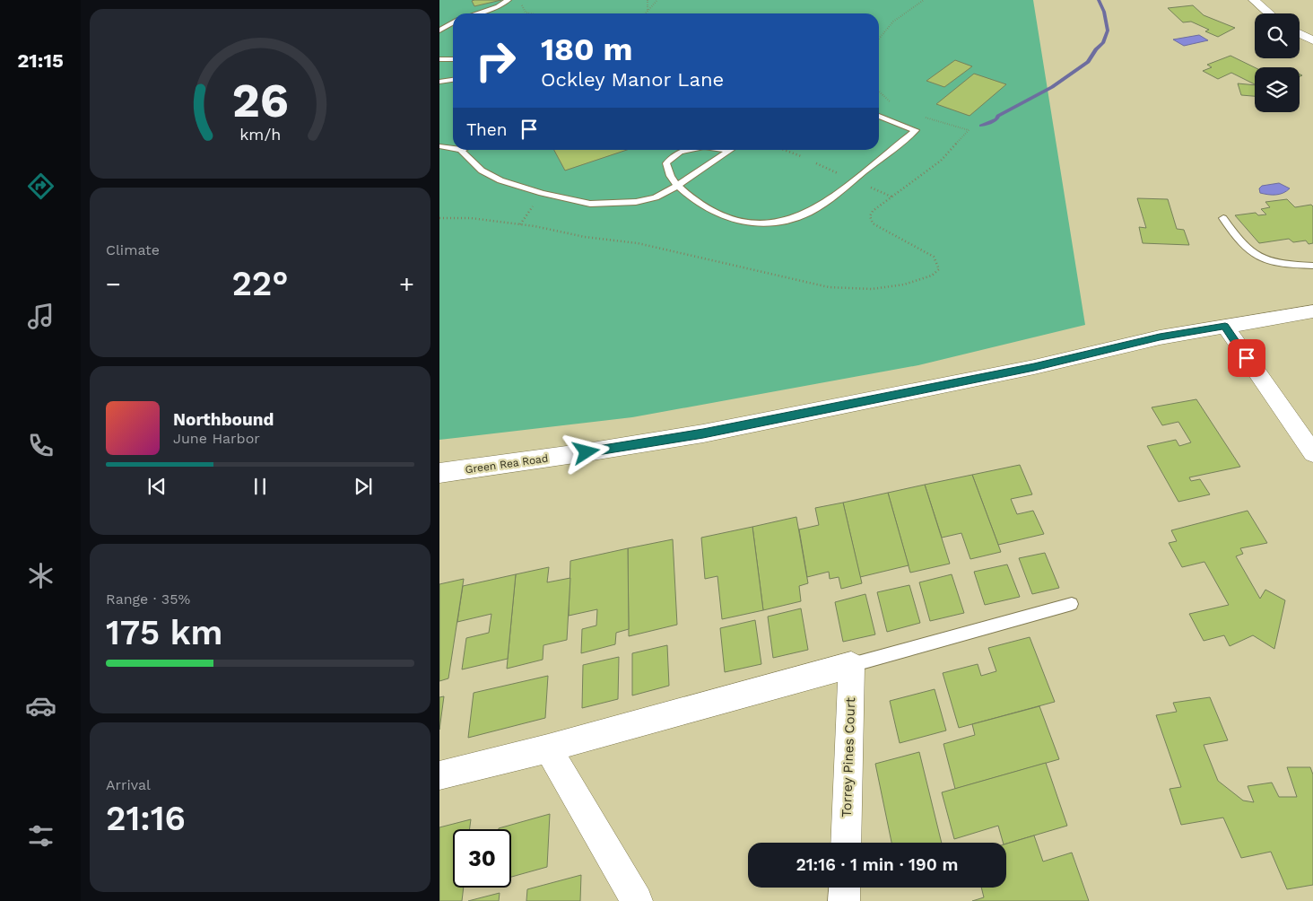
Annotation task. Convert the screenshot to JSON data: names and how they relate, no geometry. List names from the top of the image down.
{
  "streets": {
    "street": ["Green Rea Road", "Torrey Pines Court"]
  },
  "page": {
    "tabs": "21:15",
    "turn": ["180 m", "Ockley Manor Lane"],
    "then": "Then",
    "tile": [
      "Climate",
      ["Range · 35%", "175 km"],
      ["Arrival", "21:16"]
    ],
    "heat": ["−", "22°", "+"],
    "song": ["Northbound", "June Harbor"],
    "limit": "30",
    "trip": "21:16 · 1 min · 190 m",
    "gauge": ["26", "km/h"]
  }
}
